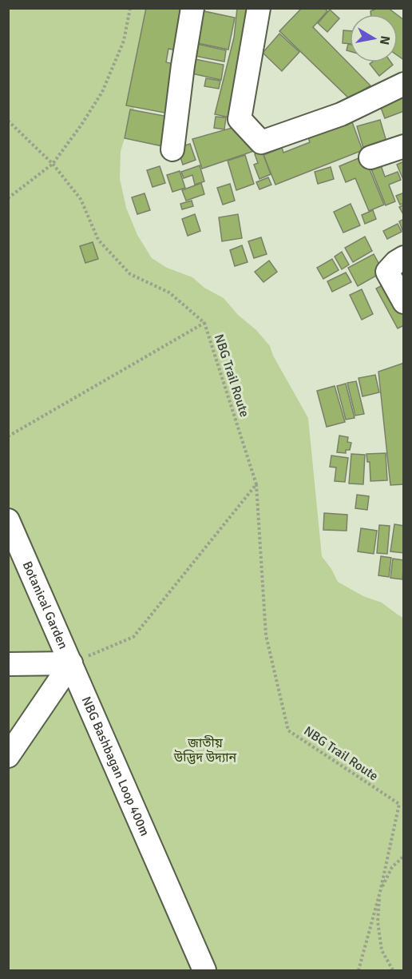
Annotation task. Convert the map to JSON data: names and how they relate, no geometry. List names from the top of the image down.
{
  "streets": {
    "street": ["Botanical Garden", "NBG Bashbagan Loop 400m"],
    "path": ["NBG Trail Route"]
  },
  "crossings": [
    ["Botanical Garden", "NBG Bashbagan Loop 400m"]
  ],
  "parks": ["জাতীয় উদ্ভিদ উদ্যান"],
  "north": "right"
}
